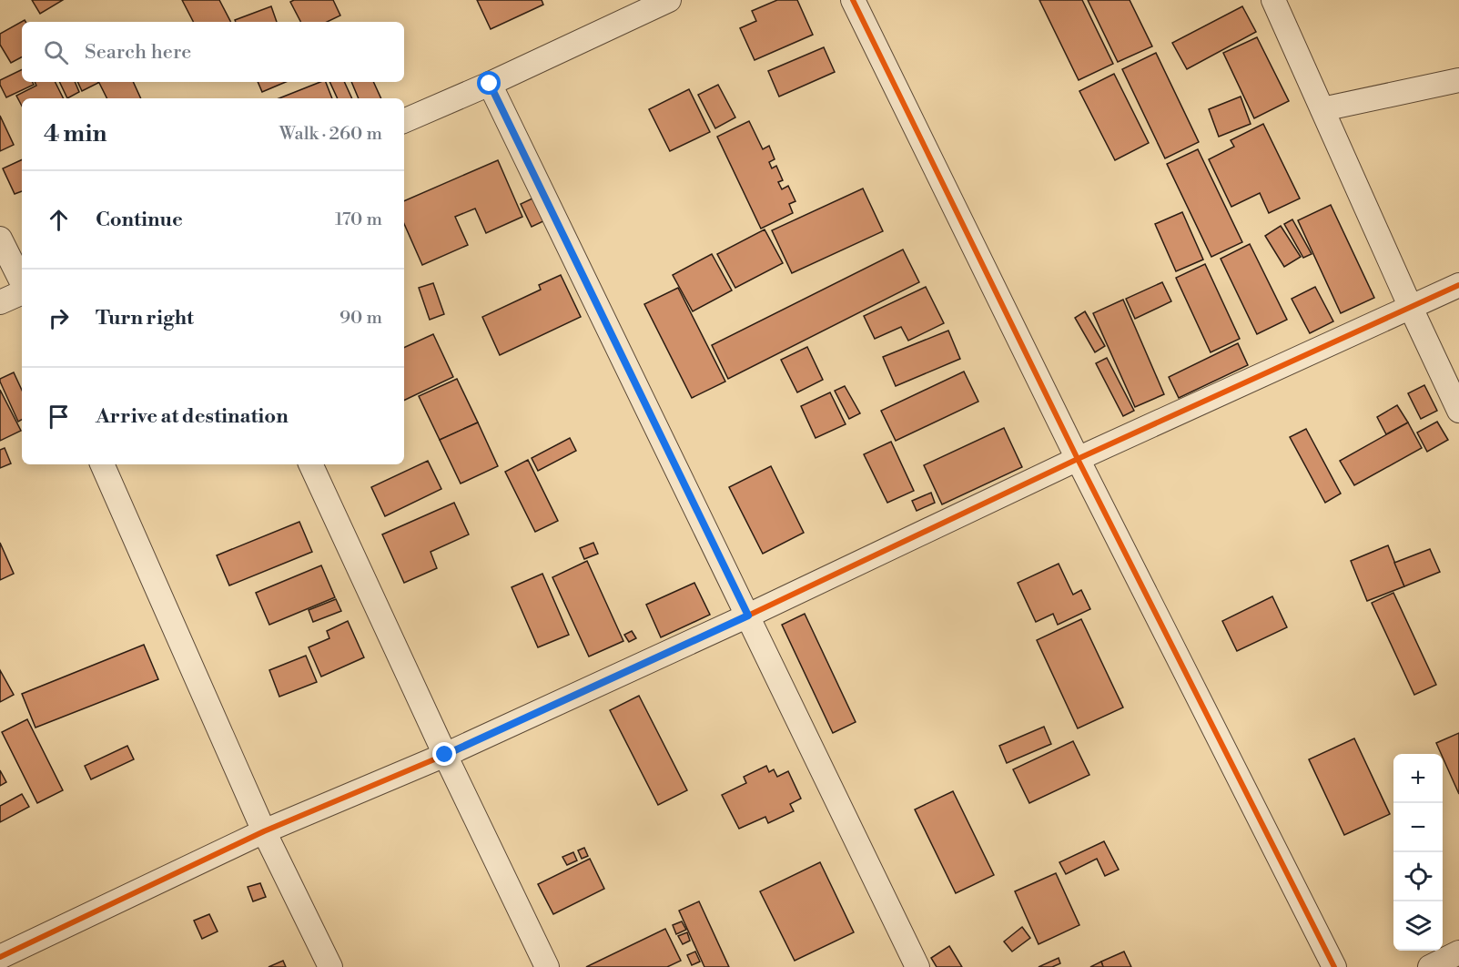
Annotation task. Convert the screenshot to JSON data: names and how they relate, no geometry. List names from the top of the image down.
{
  "page": {
    "search": "Search here",
    "heading": ["4 min", "Walk · 260 m"],
    "list": [
      ["Continue", "170 m"],
      ["Turn right", "90 m"],
      "Arrive at destination"
    ],
    "map_buttons": ["+", "−"]
  }
}
